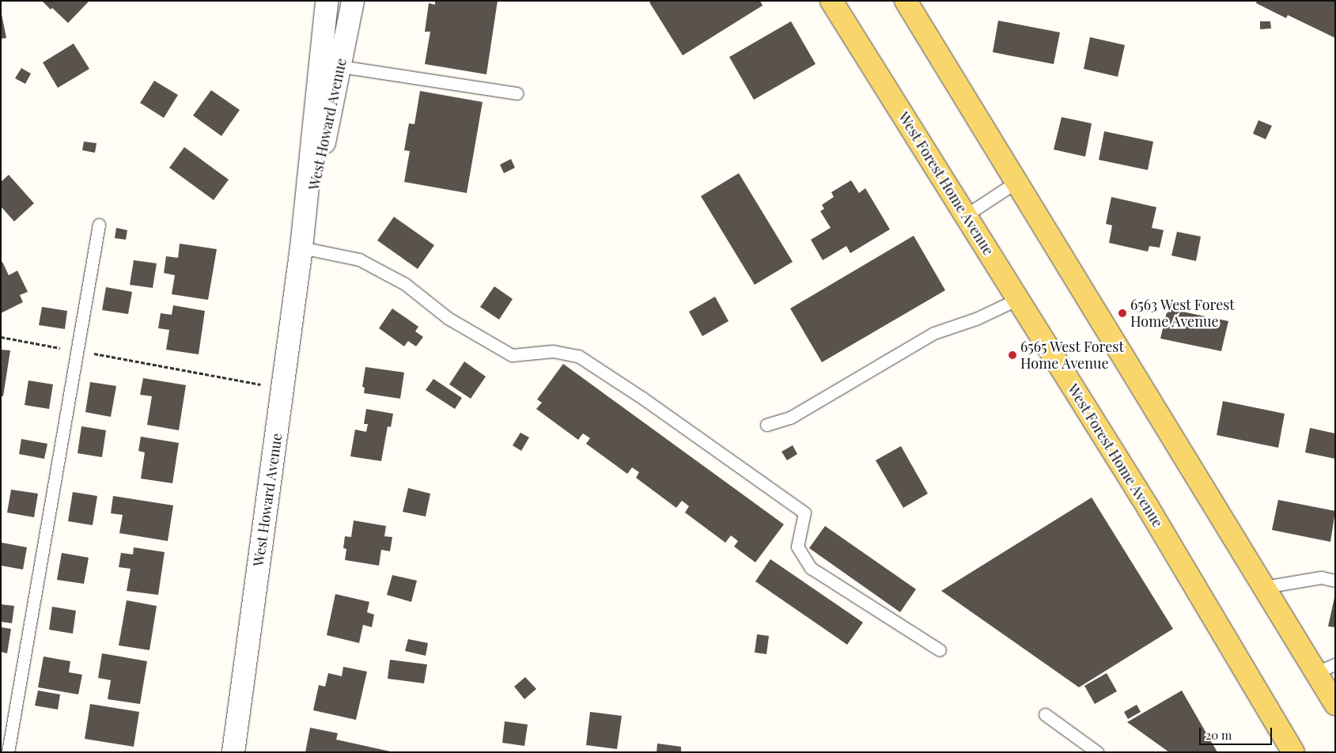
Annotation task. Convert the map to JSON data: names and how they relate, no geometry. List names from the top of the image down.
{
  "streets": {
    "main road": ["West Forest Home Avenue"],
    "street": ["West Howard Avenue"]
  },
  "places": ["6563 West Forest Home Avenue", "6565 West Forest Home Avenue"],
  "scale_bar": "20 m"
}
